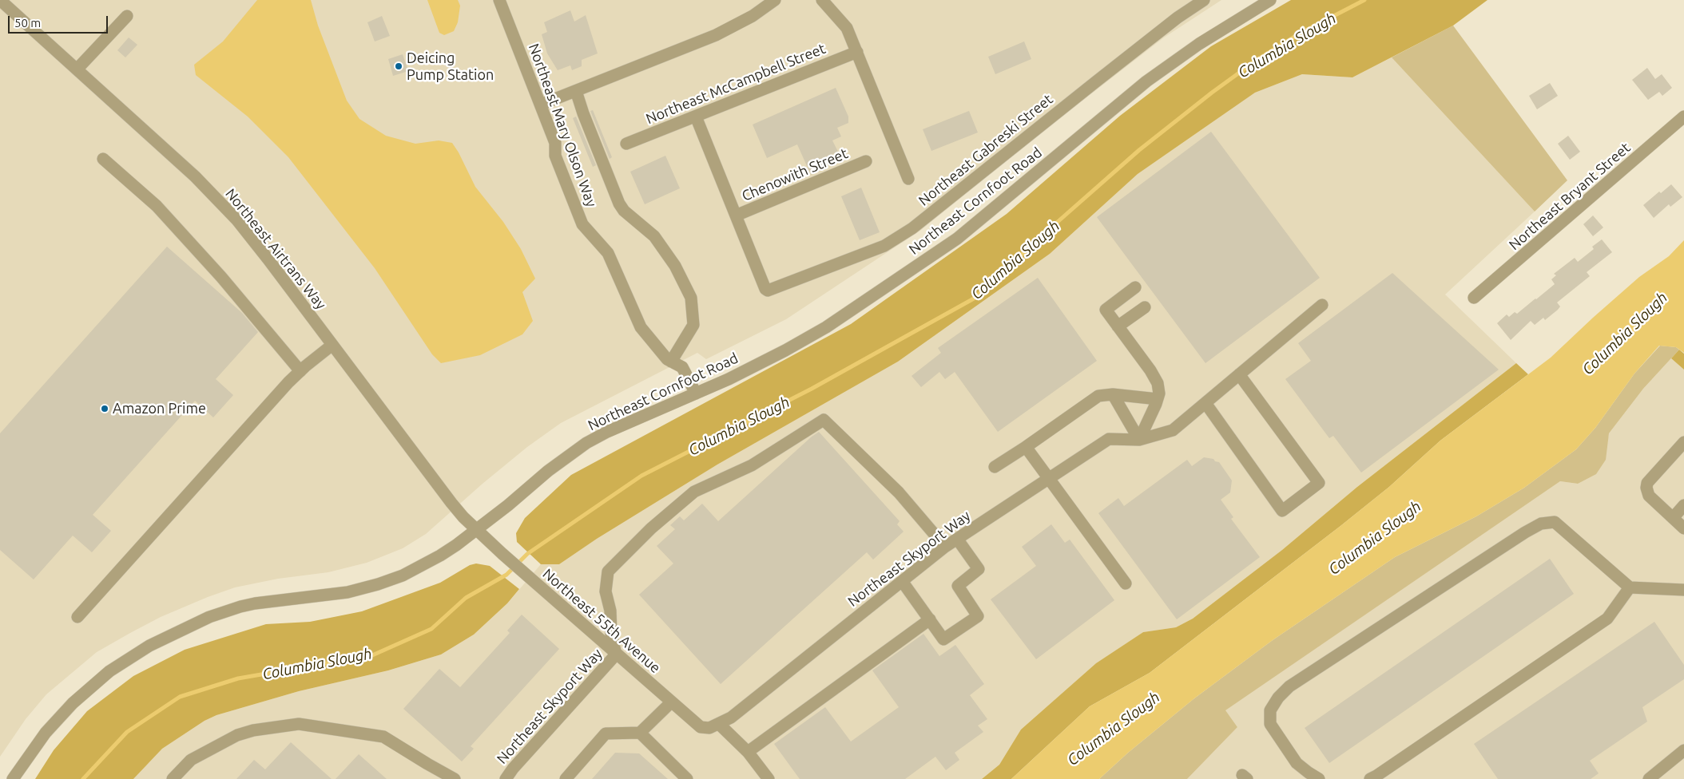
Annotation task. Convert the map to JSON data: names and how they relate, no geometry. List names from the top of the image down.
{
  "streets": {
    "street": [
      "Northeast McCampbell Street",
      "Northeast Mary Olson Way",
      "Northeast Gabreski Street",
      "Chenowith Street",
      "Northeast Bryant Street",
      "Northeast Cornfoot Road",
      "Northeast Airtrans Way",
      "Northeast Skyport Way",
      "Northeast 55th Avenue"
    ]
  },
  "crossings": [
    ["Northeast Mary Olson Way", "Northeast Cornfoot Road"],
    ["Northeast Gabreski Street", "Chenowith Street"],
    ["Northeast Cornfoot Road", "Northeast Airtrans Way"],
    ["Northeast Cornfoot Road", "Northeast 55th Avenue"],
    ["Northeast Airtrans Way", "Northeast 55th Avenue"],
    ["Northeast Skyport Way", "Northeast 55th Avenue"]
  ],
  "water": ["Columbia Slough"],
  "places": ["Deicing Pump Station", "Amazon Prime"],
  "scale_bar": "50 m"
}
